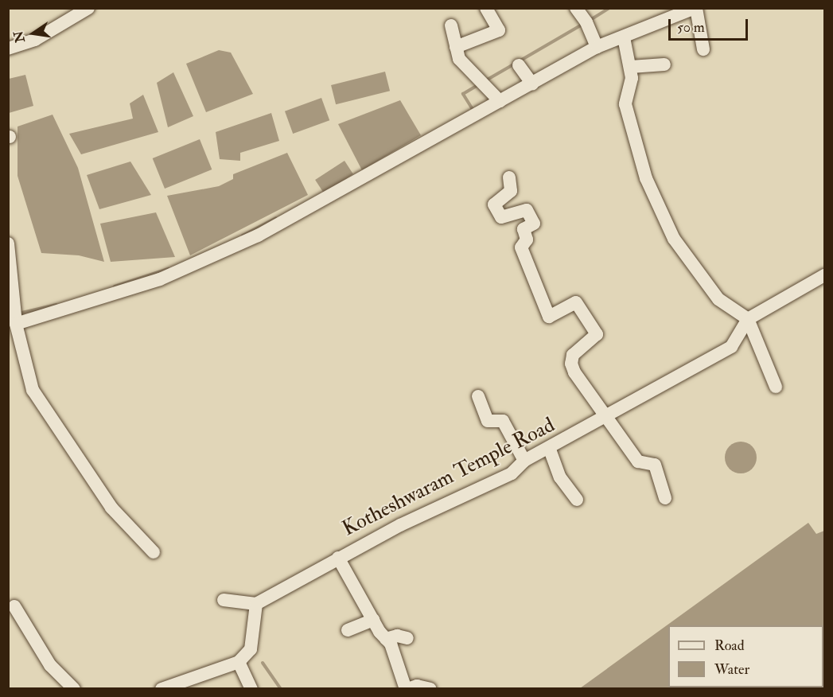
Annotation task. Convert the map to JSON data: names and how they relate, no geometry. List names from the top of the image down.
{
  "streets": {
    "street": ["Kotheshwaram Temple Road"]
  },
  "legend": ["Road", "Water"],
  "scale_bar": "50 m",
  "north": "left"
}
